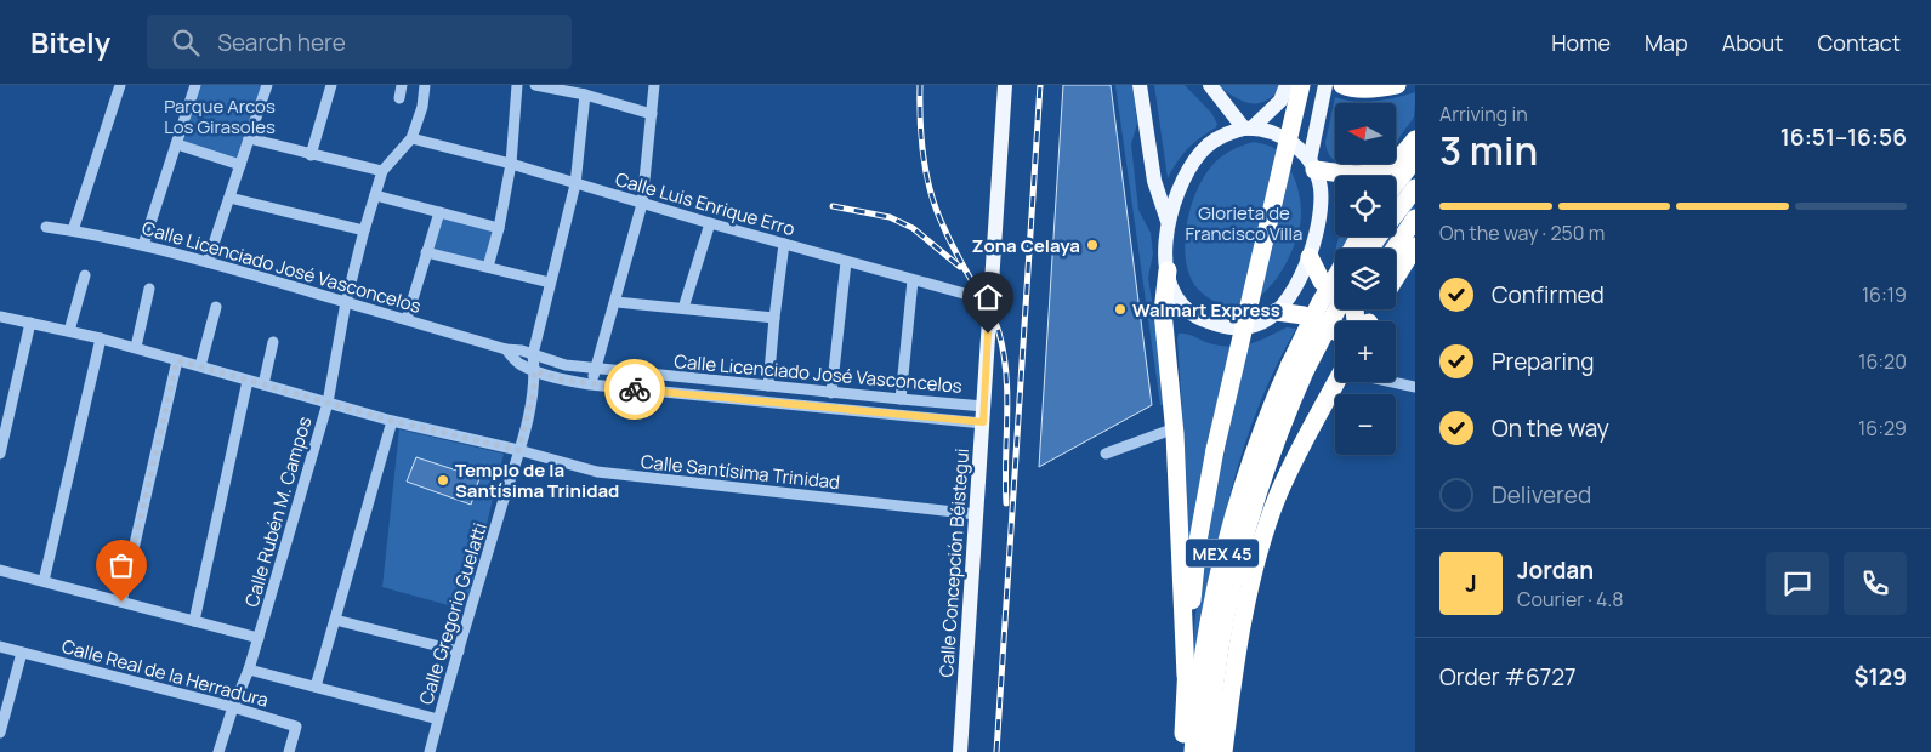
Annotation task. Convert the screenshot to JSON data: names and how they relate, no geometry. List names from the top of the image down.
{
  "streets": {
    "highway": ["MEX 45"],
    "main road": ["Calle Concepción Béistegui"],
    "street": [
      "Calle Luis Enrique Erro",
      "Calle Licenciado José Vasconcelos",
      "Calle Santísima Trinidad",
      "Calle Rubén M. Campos",
      "Calle Gregorio Guelatti",
      "Calle Real de la Herradura"
    ]
  },
  "crossings": [
    ["Calle Luis Enrique Erro", "Calle Rubén M. Campos"],
    ["Calle Luis Enrique Erro", "Calle Concepción Béistegui"],
    ["Calle Luis Enrique Erro", "Calle Gregorio Guelatti"],
    ["Calle Licenciado José Vasconcelos", "Calle Rubén M. Campos"],
    ["Calle Licenciado José Vasconcelos", "Calle Concepción Béistegui"],
    ["Calle Licenciado José Vasconcelos", "Calle Gregorio Guelatti"],
    ["Calle Santísima Trinidad", "Calle Rubén M. Campos"],
    ["Calle Santísima Trinidad", "Calle Concepción Béistegui"],
    ["Calle Santísima Trinidad", "Calle Gregorio Guelatti"],
    ["Calle Rubén M. Campos", "Calle Real de la Herradura"]
  ],
  "parks": ["Parque Arcos Los Girasoles", "Glorieta de Francisco Villa"],
  "places": ["Zona Celaya", "Walmart Express", "Templo de la Santísima Trinidad"],
  "north": "left",
  "page": {
    "header": "Bitely",
    "search": "Search here",
    "nav": [
      "Home",
      "Map",
      "About",
      "Contact"
    ],
    "heading": ["3 min", "Arriving in", "16:51–16:56"],
    "panel": [
      "Jordan",
      "Courier · 4.8",
      "Order #6727",
      "$129"
    ],
    "map_buttons": ["+", "−"],
    "bar": "On the way · 250 m",
    "list": [
      ["Confirmed", "16:19"],
      ["Preparing", "16:20"],
      ["On the way", "16:29"],
      "Delivered"
    ],
    "round": "J"
  }
}
